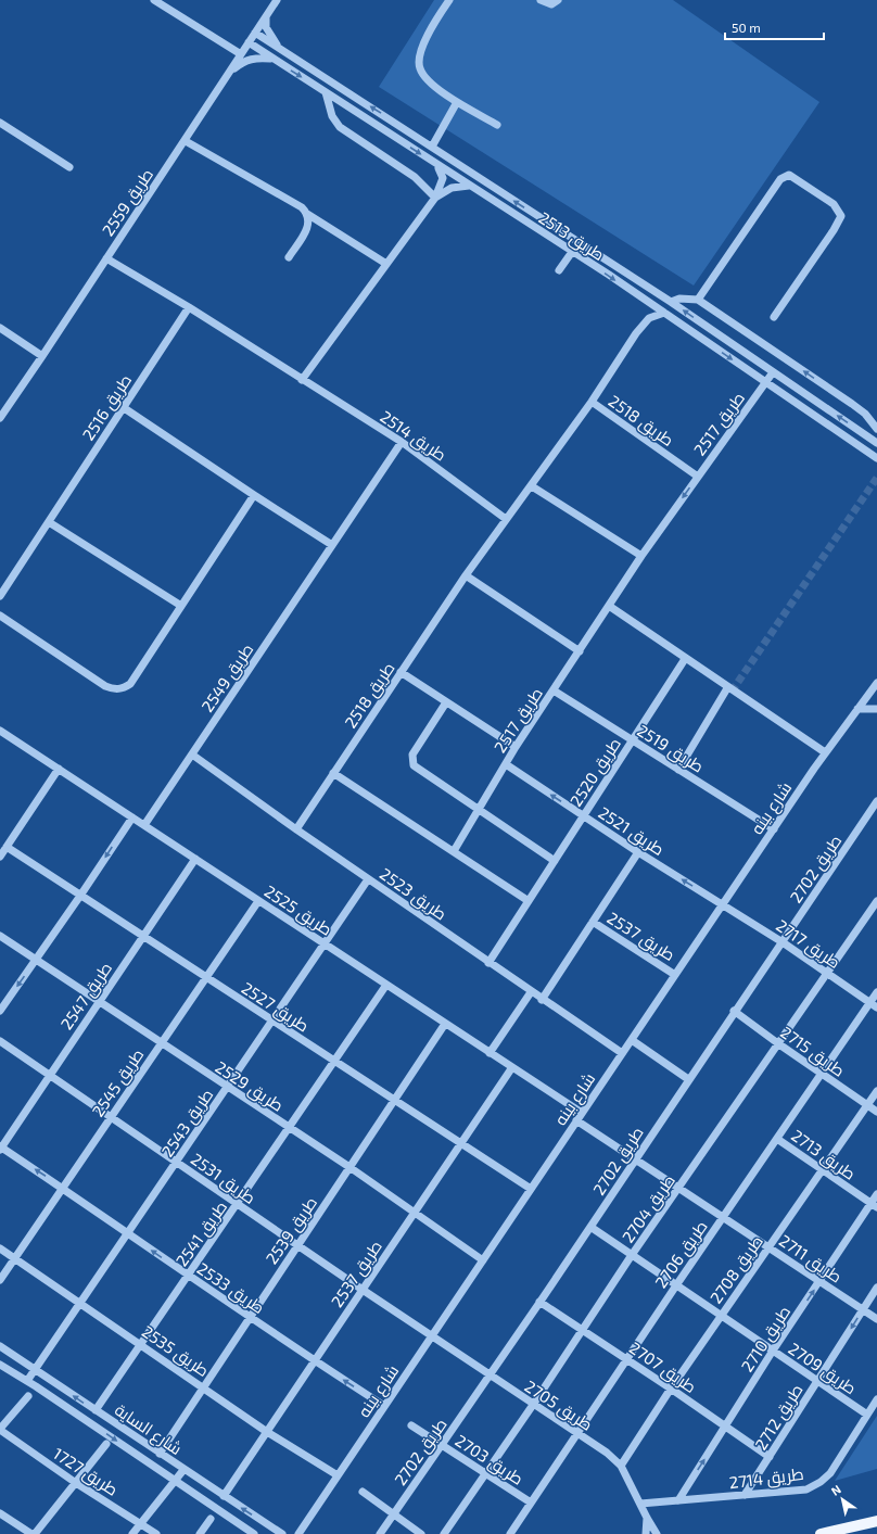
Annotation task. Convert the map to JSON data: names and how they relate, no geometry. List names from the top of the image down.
{
  "streets": {
    "street": [
      "طريق 2559",
      "طريق 2513",
      "طريق 2516",
      "طريق 2518",
      "طريق 2517",
      "طريق 2514",
      "طريق 2549",
      "طريق 2519",
      "طريق 2520",
      "شارع بينه",
      "طريق 2521",
      "طريق 2702",
      "طريق 2523",
      "طريق 2525",
      "طريق 2537",
      "طريق 2717",
      "طريق 2547",
      "طريق 2527",
      "طريق 2715",
      "طريق 2545",
      "طريق 2529",
      "طريق 2543",
      "طريق 2713",
      "طريق 2531",
      "طريق 2704",
      "طريق 2539",
      "طريق 2541",
      "طريق 2706",
      "طريق 2711",
      "طريق 2708",
      "طريق 2533",
      "طريق 2710",
      "طريق 2535",
      "طريق 2707",
      "طريق 2709",
      "طريق 2705",
      "طريق 2712",
      "شارع الساية",
      "طريق 2703",
      "طريق 1727",
      "طريق 2714"
    ]
  },
  "crossings": [
    ["طريق 2559", "طريق 2513"],
    ["طريق 2559", "طريق 2514"],
    ["طريق 2513", "طريق 2518"],
    ["طريق 2513", "طريق 2517"],
    ["طريق 2516", "طريق 2514"],
    ["طريق 2518", "طريق 2517"],
    ["طريق 2518", "طريق 2514"],
    ["طريق 2518", "طريق 2523"],
    ["طريق 2517", "طريق 2519"],
    ["طريق 2517", "طريق 2521"],
    ["طريق 2514", "طريق 2549"],
    ["طريق 2549", "طريق 2523"],
    ["طريق 2549", "طريق 2525"],
    ["طريق 2519", "طريق 2520"],
    ["طريق 2519", "شارع بينه"],
    ["طريق 2520", "طريق 2521"],
    ["طريق 2520", "طريق 2523"],
    ["شارع بينه", "طريق 2521"],
    ["شارع بينه", "طريق 2523"],
    ["شارع بينه", "طريق 2525"],
    ["شارع بينه", "طريق 2537"],
    ["شارع بينه", "طريق 2717"],
    ["شارع بينه", "طريق 2527"],
    ["شارع بينه", "طريق 2529"],
    ["شارع بينه", "طريق 2531"],
    ["شارع بينه", "طريق 2711"],
    ["شارع بينه", "طريق 2533"],
    ["شارع بينه", "طريق 2535"],
    ["شارع بينه", "طريق 2705"],
    ["طريق 2521", "طريق 2537"],
    ["طريق 2521", "طريق 2717"],
    ["طريق 2702", "طريق 2717"],
    ["طريق 2702", "طريق 2715"],
    ["طريق 2702", "طريق 2711"],
    ["طريق 2702", "طريق 2707"],
    ["طريق 2702", "طريق 2709"],
    ["طريق 2702", "طريق 2705"],
    ["طريق 2702", "طريق 2703"],
    ["طريق 2523", "طريق 2537"],
    ["طريق 2523", "طريق 2543"],
    ["طريق 2525", "طريق 2537"],
    ["طريق 2525", "طريق 2547"],
    ["طريق 2525", "طريق 2545"],
    ["طريق 2525", "طريق 2543"],
    ["طريق 2525", "طريق 2539"],
    ["طريق 2525", "طريق 2541"],
    ["طريق 2537", "طريق 2527"],
    ["طريق 2537", "طريق 2529"],
    ["طريق 2537", "طريق 2531"],
    ["طريق 2537", "طريق 2533"],
    ["طريق 2537", "طريق 2535"],
    ["طريق 2537", "شارع الساية"],
    ["طريق 2717", "طريق 2704"],
    ["طريق 2717", "طريق 2706"],
    ["طريق 2547", "طريق 2527"],
    ["طريق 2547", "طريق 2529"],
    ["طريق 2547", "طريق 2531"],
    ["طريق 2547", "طريق 2533"],
    ["طريق 2527", "طريق 2545"],
    ["طريق 2527", "طريق 2543"],
    ["طريق 2527", "طريق 2539"],
    ["طريق 2527", "طريق 2541"],
    ["طريق 2715", "طريق 2704"],
    ["طريق 2715", "طريق 2706"],
    ["طريق 2715", "طريق 2708"],
    ["طريق 2545", "طريق 2529"],
    ["طريق 2545", "طريق 2531"],
    ["طريق 2545", "طريق 2533"],
    ["طريق 2545", "طريق 2535"],
    ["طريق 2529", "طريق 2543"],
    ["طريق 2529", "طريق 2539"],
    ["طريق 2529", "طريق 2541"],
    ["طريق 2543", "طريق 2531"],
    ["طريق 2543", "طريق 2533"],
    ["طريق 2543", "طريق 2535"],
    ["طريق 2543", "شارع الساية"],
    ["طريق 2713", "طريق 2706"],
    ["طريق 2713", "طريق 2708"],
    ["طريق 2713", "طريق 2710"],
    ["طريق 2531", "طريق 2539"],
    ["طريق 2531", "طريق 2541"],
    ["طريق 2531", "طريق 2705"],
    ["طريق 2704", "طريق 2711"],
    ["طريق 2704", "طريق 2707"],
    ["طريق 2704", "طريق 2709"],
    ["طريق 2704", "طريق 2705"],
    ["طريق 2704", "طريق 2703"],
    ["طريق 2539", "طريق 2533"],
    ["طريق 2539", "طريق 2535"],
    ["طريق 2539", "شارع الساية"],
    ["طريق 2541", "طريق 2533"],
    ["طريق 2541", "طريق 2535"],
    ["طريق 2541", "شارع الساية"],
    ["طريق 2706", "طريق 2711"],
    ["طريق 2706", "طريق 2707"],
    ["طريق 2706", "طريق 2709"],
    ["طريق 2706", "طريق 2705"],
    ["طريق 2706", "طريق 2703"],
    ["طريق 2711", "طريق 2708"],
    ["طريق 2711", "طريق 2710"],
    ["طريق 2711", "طريق 2712"],
    ["طريق 2708", "طريق 2707"],
    ["طريق 2708", "طريق 2709"],
    ["طريق 2708", "طريق 2705"],
    ["طريق 2710", "طريق 2707"],
    ["طريق 2710", "طريق 2709"],
    ["طريق 2710", "طريق 2714"],
    ["طريق 2707", "طريق 2712"],
    ["طريق 2709", "طريق 2712"],
    ["طريق 2709", "طريق 2714"],
    ["طريق 2705", "طريق 2714"],
    ["طريق 2712", "طريق 2714"]
  ],
  "one_way": ["طريق 2533", "طريق 2710"],
  "scale_bar": "50 m",
  "north": "top left"
}
